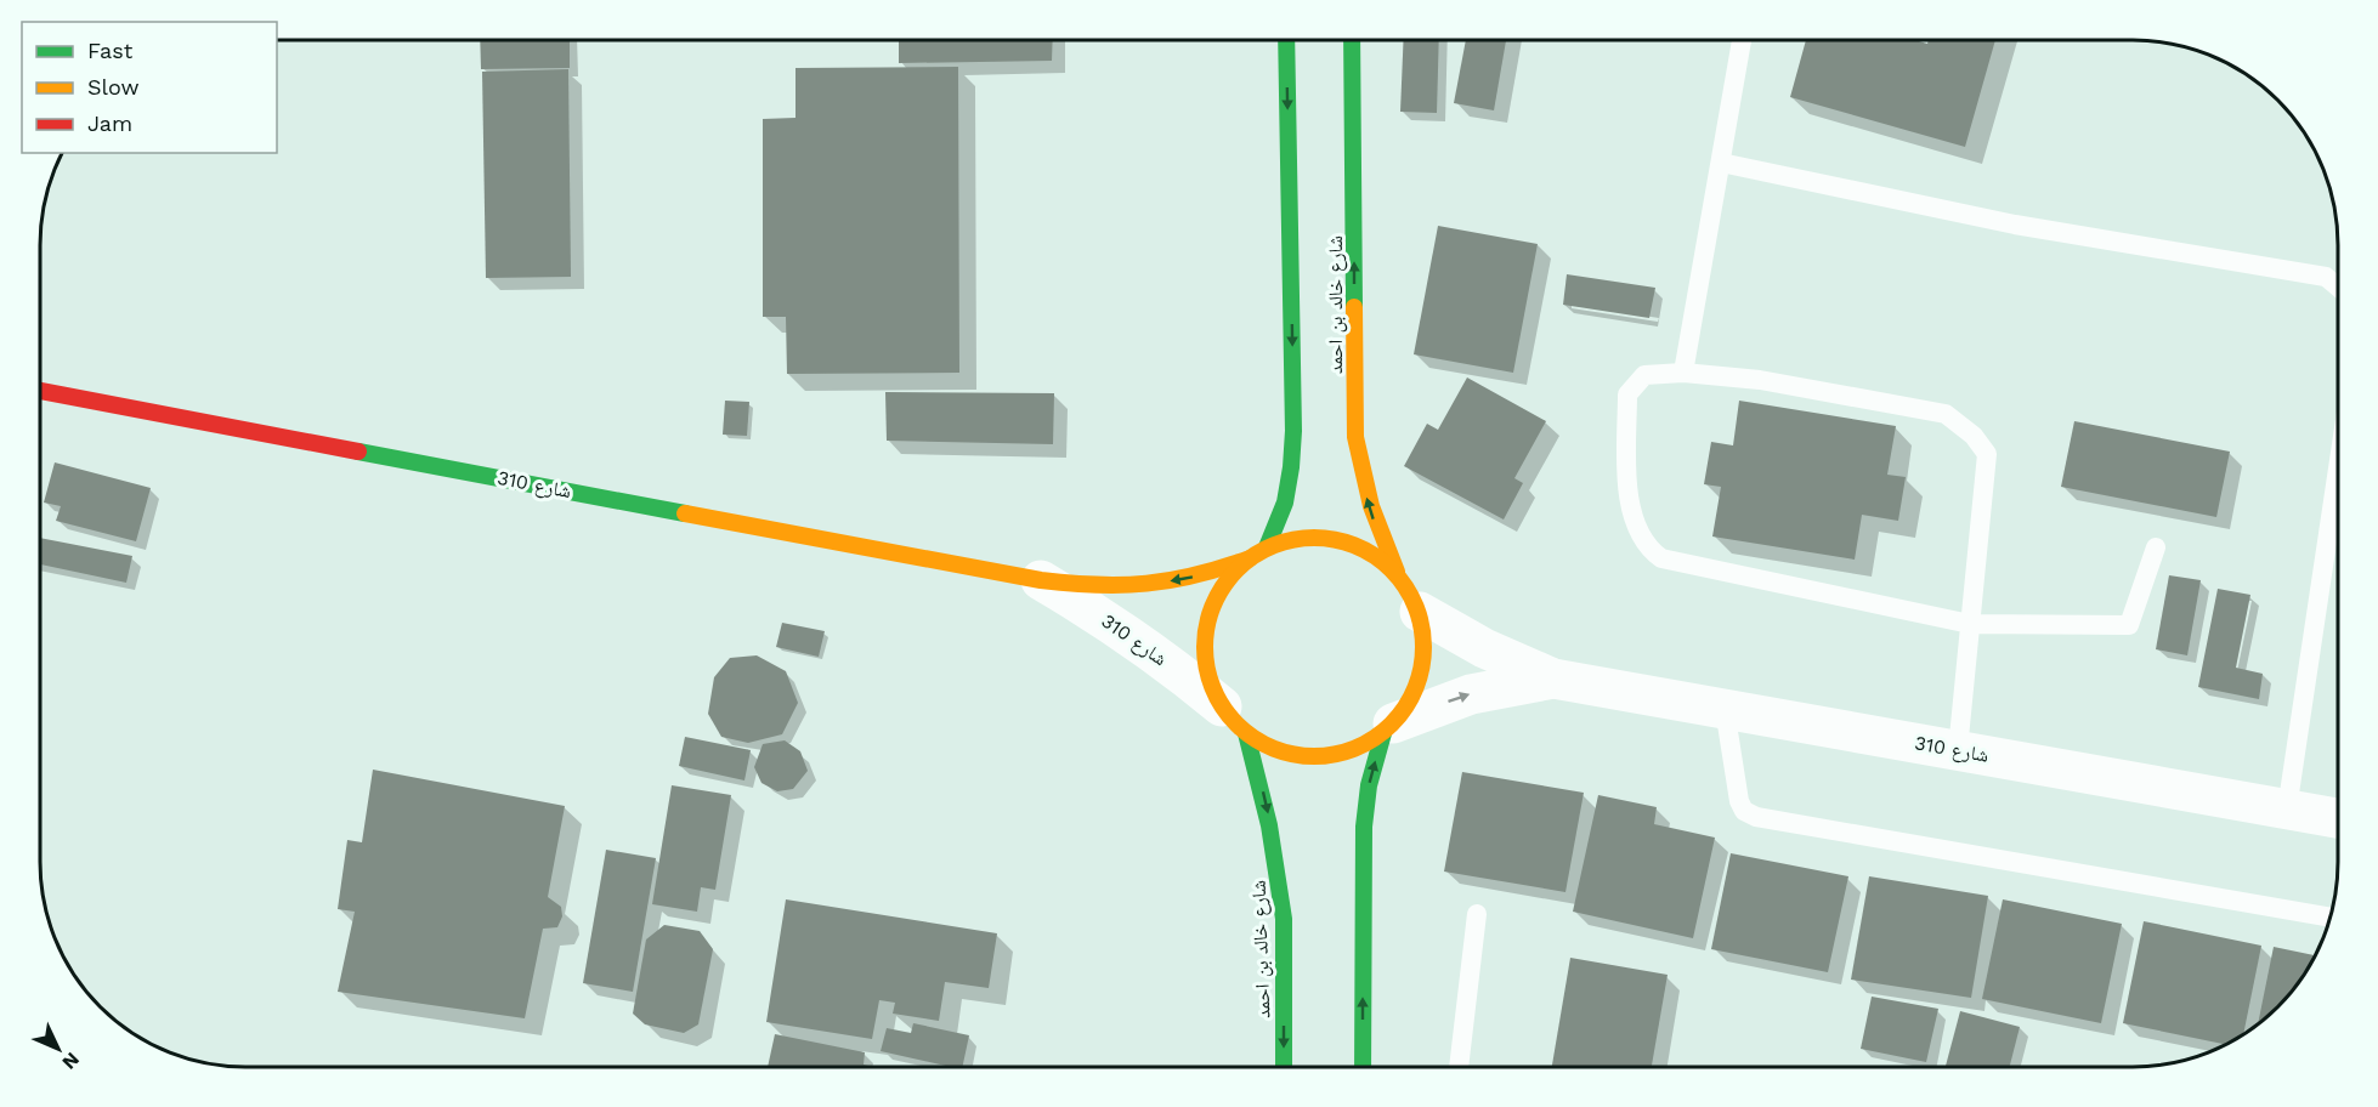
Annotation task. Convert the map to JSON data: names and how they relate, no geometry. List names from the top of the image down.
{
  "streets": {
    "main road": ["شارع خالد بن احمد", "شارع 310"]
  },
  "crossings": [
    ["شارع خالد بن احمد", "شارع 310"]
  ],
  "legend": ["Fast", "Slow", "Jam"],
  "north": "bottom right"
}
